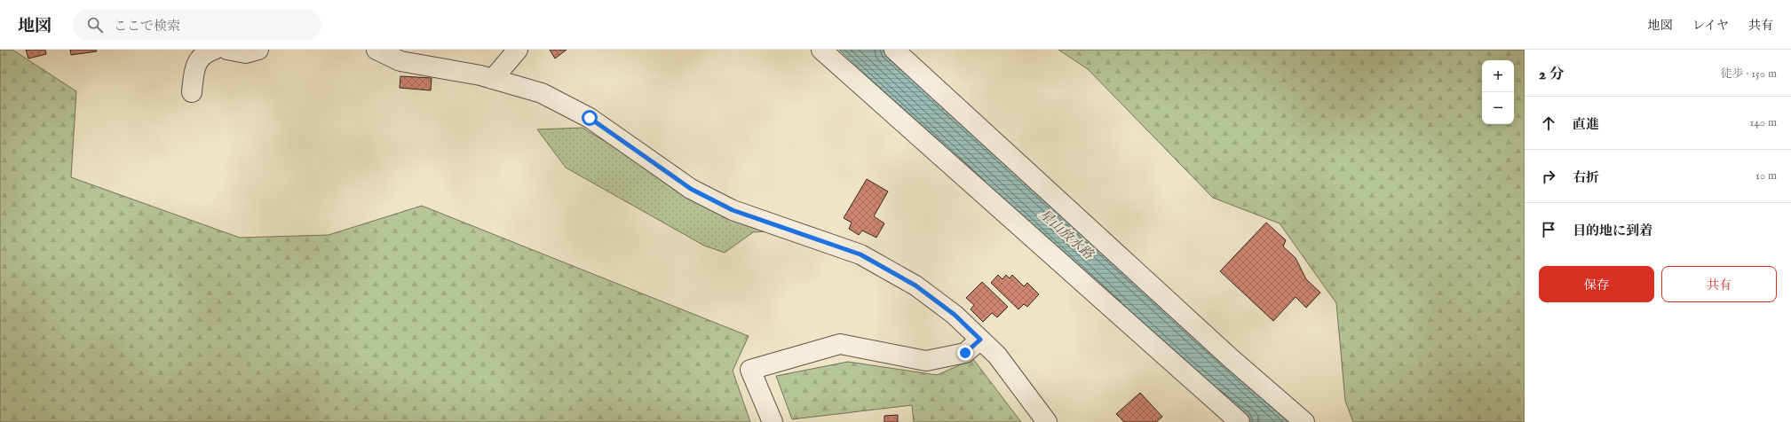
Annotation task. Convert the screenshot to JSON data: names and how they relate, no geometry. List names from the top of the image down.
{
  "water": ["星山放水路"],
  "page": {
    "header": "地図",
    "search": "ここで検索",
    "nav": ["地図", "レイヤ", "共有"],
    "heading": ["2 分", "徒歩 · 150 m"],
    "map_buttons": ["+", "−"],
    "list": [
      ["直進", "140 m"],
      ["右折", "10 m"],
      "目的地に到着"
    ],
    "buttons": ["保存", "共有"]
  }
}
